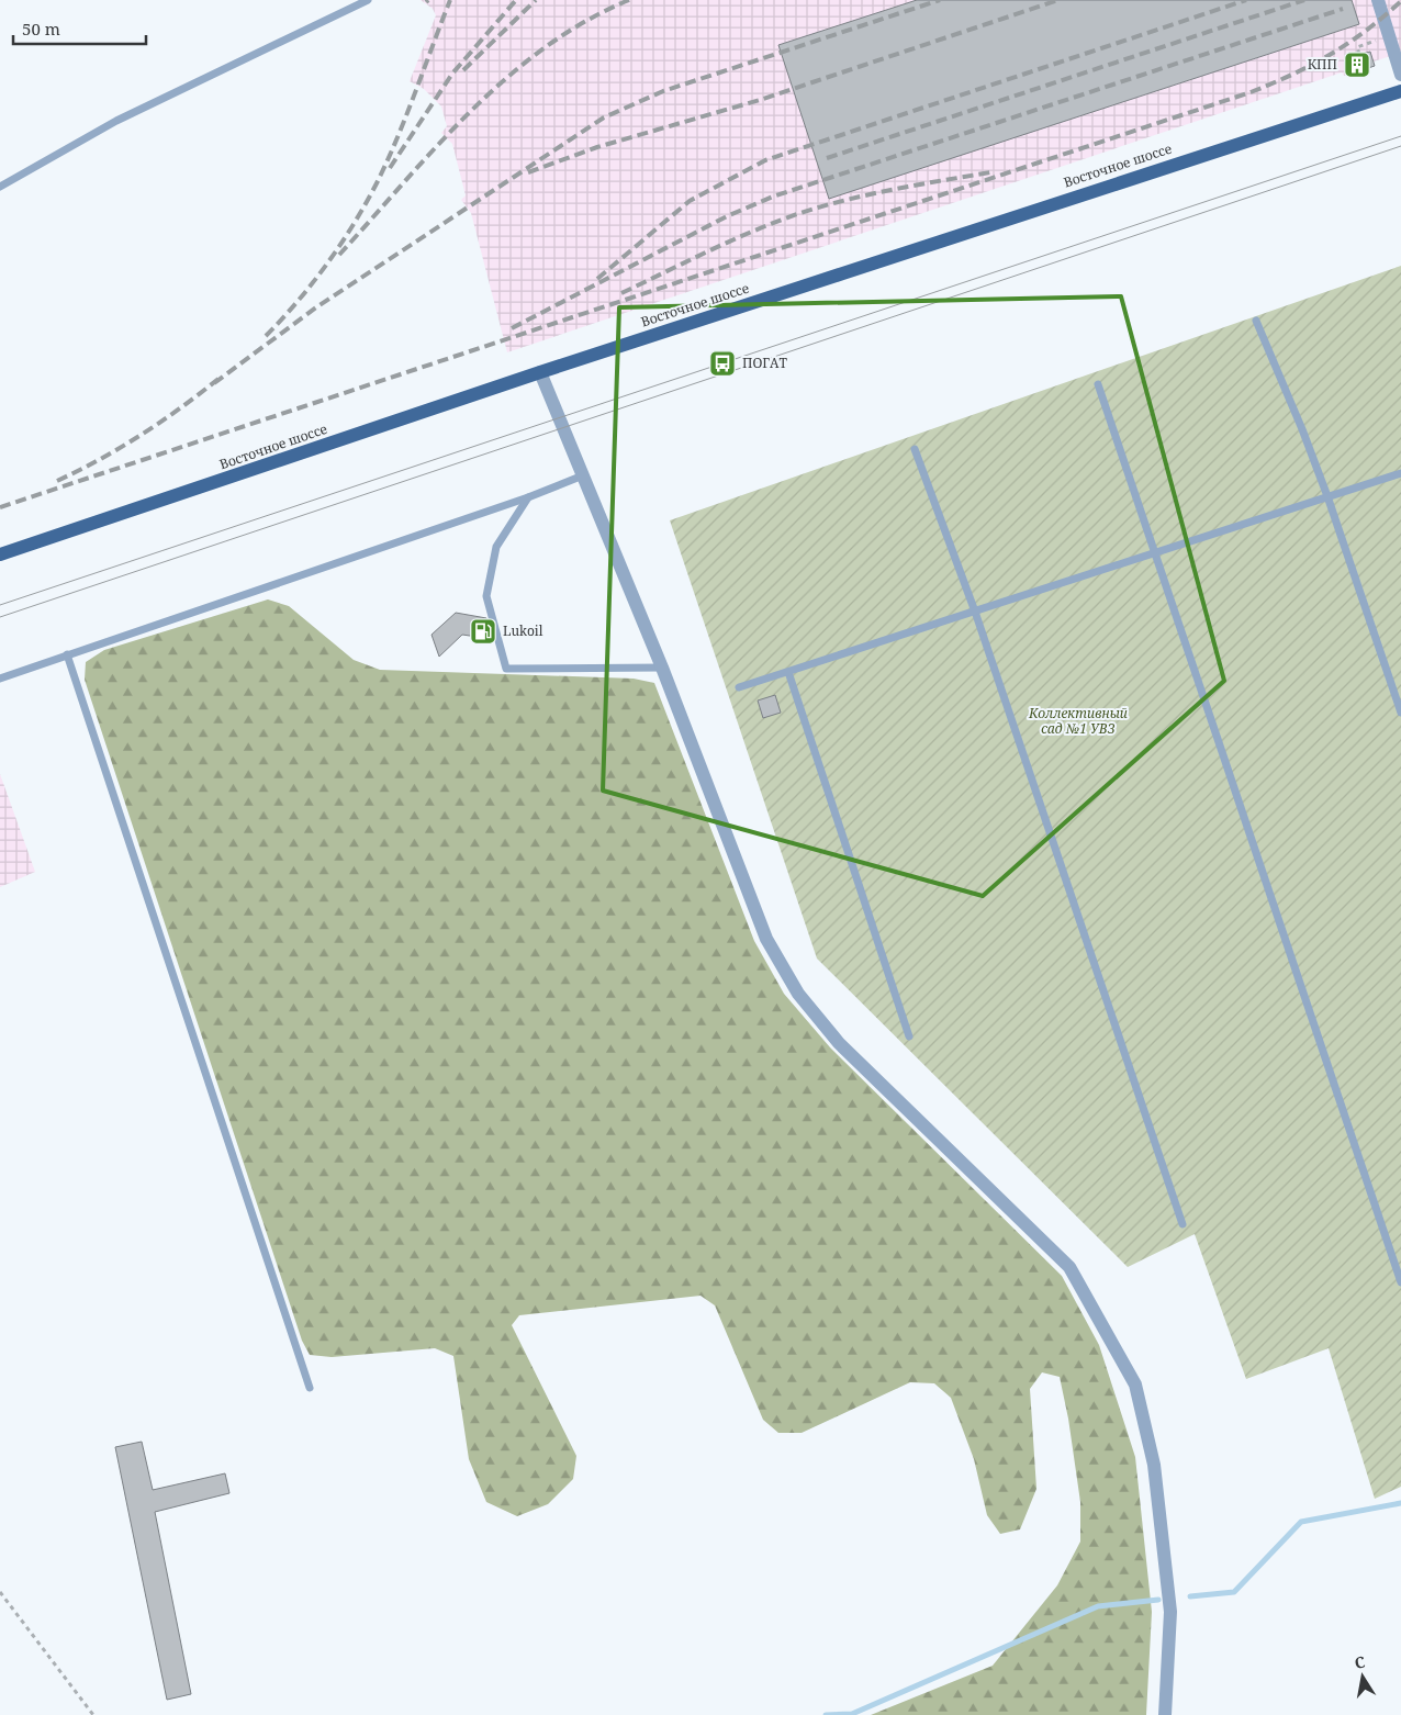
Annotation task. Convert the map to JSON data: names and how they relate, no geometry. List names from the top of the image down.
{
  "streets": {
    "main road": ["Восточное шоссе"]
  },
  "parks": ["Коллективный сад №1 УВЗ"],
  "places": {
    "building": ["КПП"],
    "bus stop": ["ПОГАТ"],
    "fuel station": ["Lukoil"]
  },
  "scale_bar": "50 m",
  "north": "top"
}
